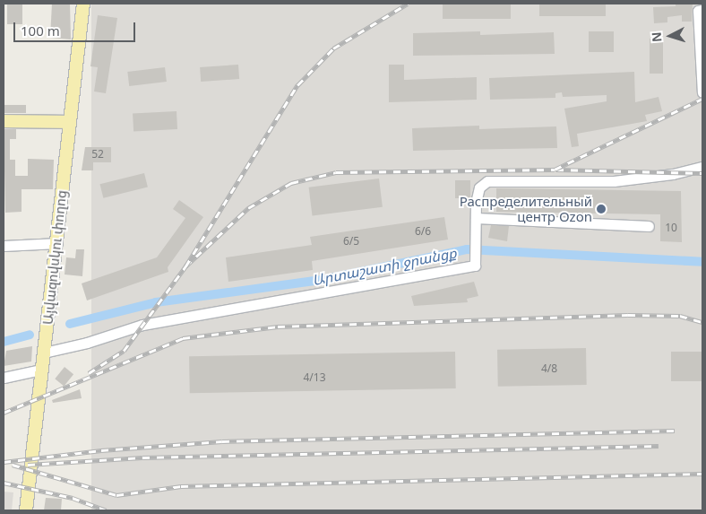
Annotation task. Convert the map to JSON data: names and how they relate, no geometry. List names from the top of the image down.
{
  "streets": {
    "main road": ["Այվազովսկու փողոց"]
  },
  "water": ["Արտաշատի ջրանցք"],
  "places": ["Распределительный центр Ozon"],
  "house_numbers": [
    "52",
    "10",
    "6/6",
    "6/5",
    "4/8",
    "4/13"
  ],
  "scale_bar": "100 m",
  "north": "left"
}
